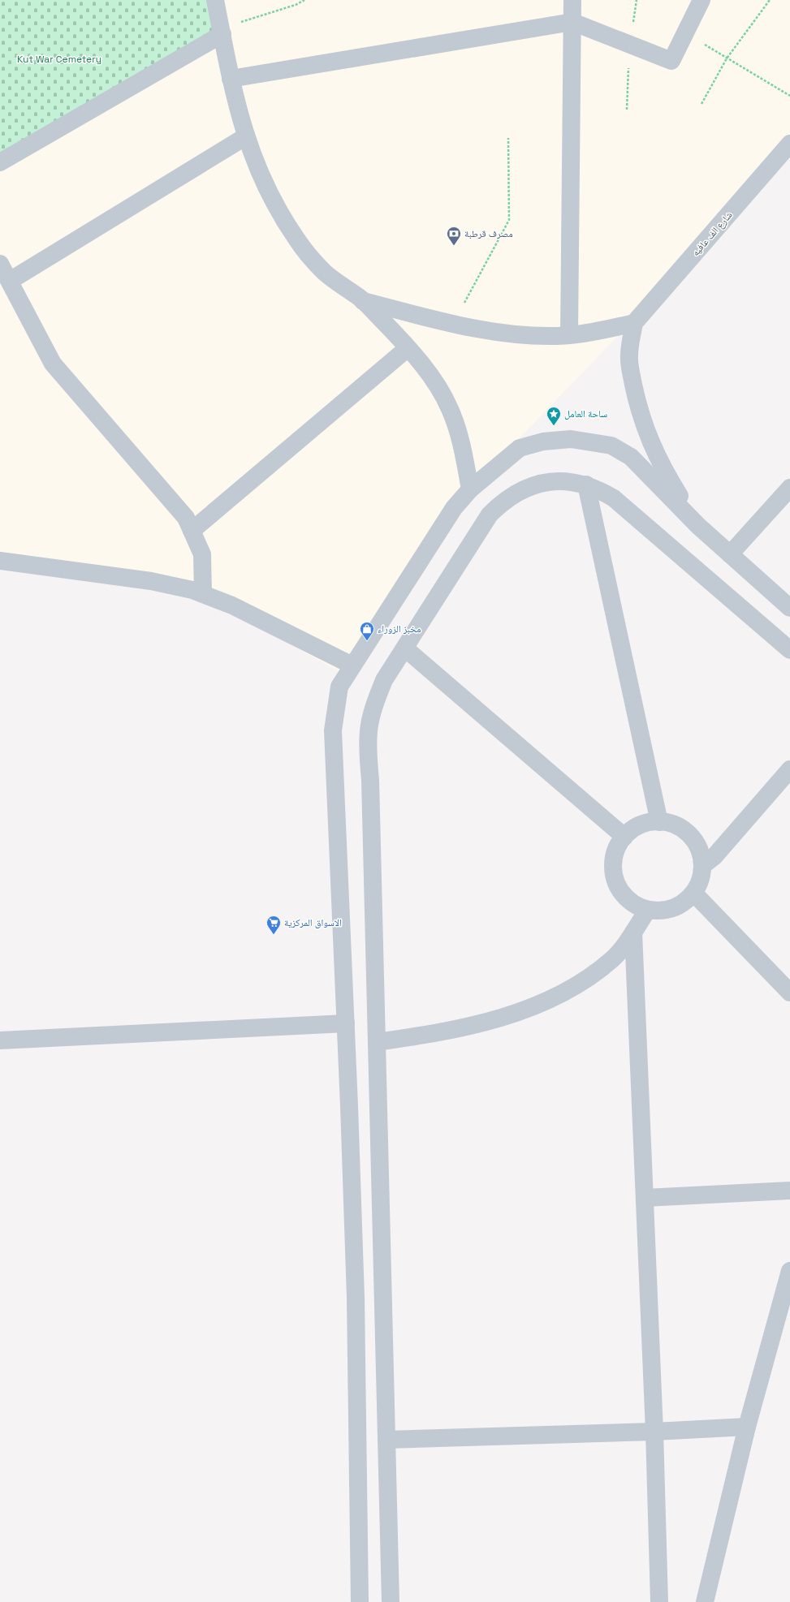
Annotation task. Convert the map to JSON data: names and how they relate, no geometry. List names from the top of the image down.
{
  "streets": {
    "street": ["شارع الف عافيه"]
  },
  "parks": ["Kut War Cemetery"],
  "places": {
    "bank": ["مصرف قرطبة"],
    "place": ["ساحة العامل"],
    "shop": ["مخبز الزوراء"],
    "supermarket": ["الاسواق المركزية"]
  }
}
